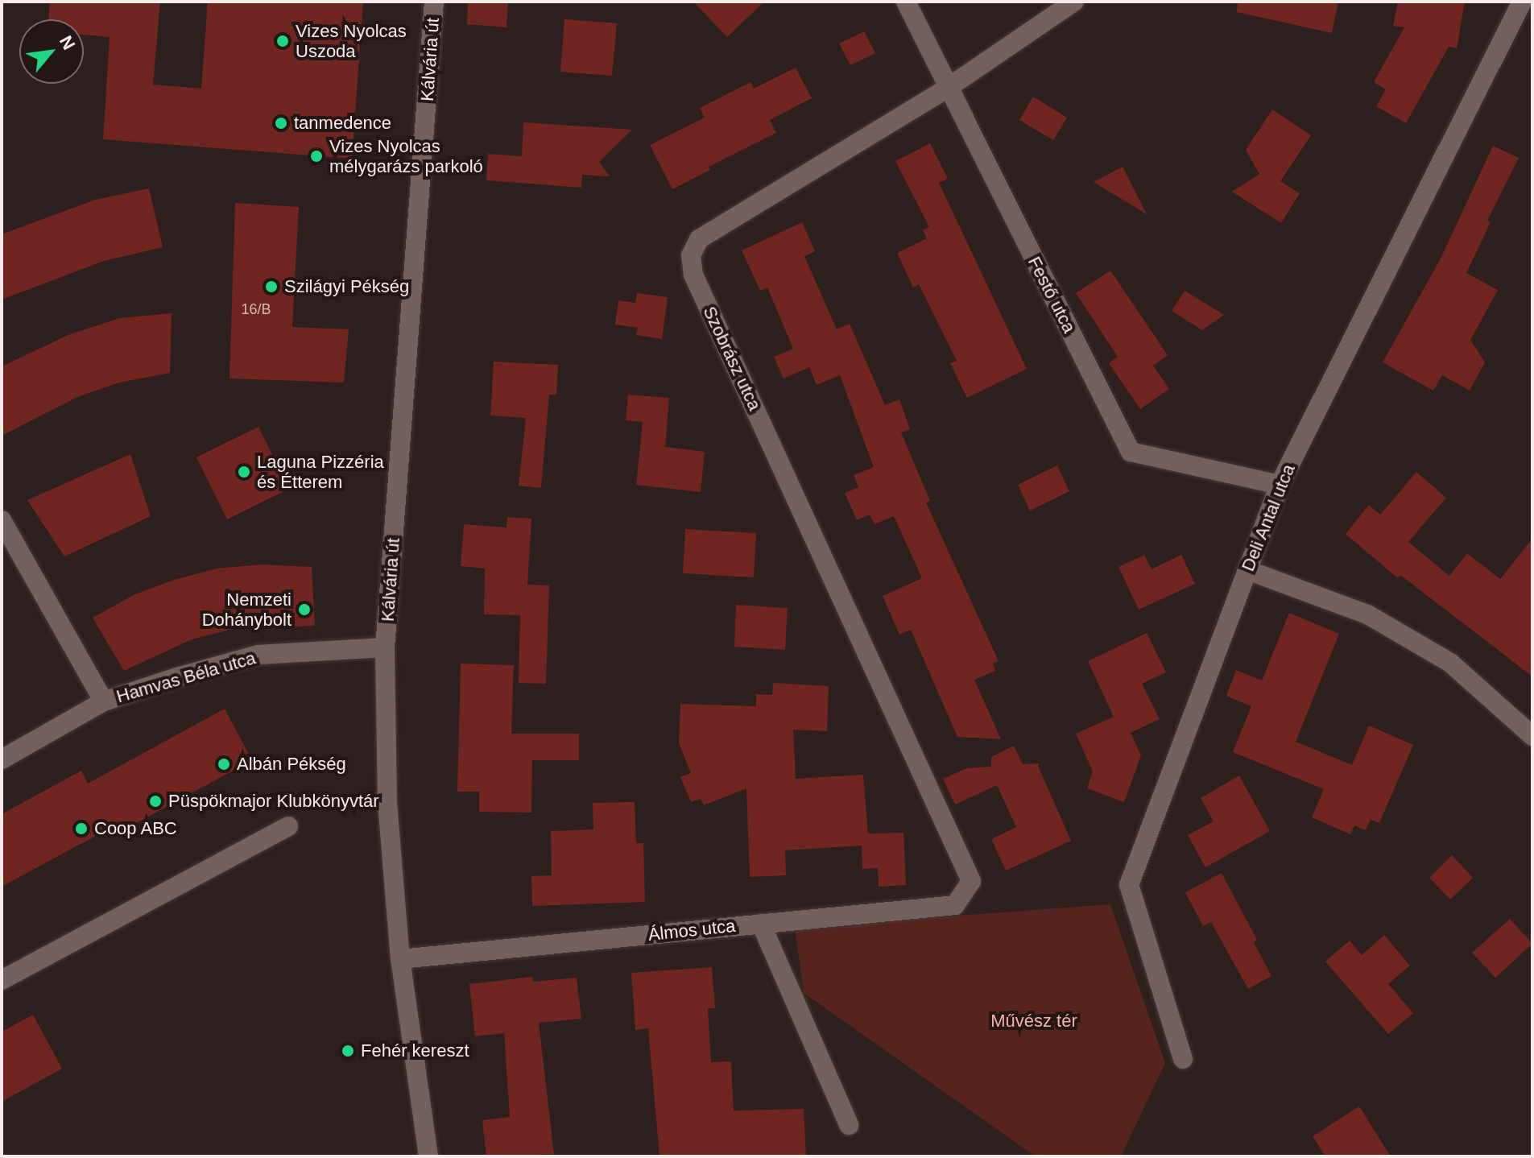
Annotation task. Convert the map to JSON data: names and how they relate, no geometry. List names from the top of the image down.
{
  "streets": {
    "street": [
      "Kálvária út",
      "Festő utca",
      "Szobrász utca",
      "Deli Antal utca",
      "Hamvas Béla utca",
      "Álmos utca"
    ]
  },
  "crossings": [
    ["Kálvária út", "Hamvas Béla utca"],
    ["Kálvária út", "Álmos utca"],
    ["Festő utca", "Szobrász utca"],
    ["Festő utca", "Deli Antal utca"],
    ["Szobrász utca", "Álmos utca"]
  ],
  "parks": ["Művész tér"],
  "places": [
    "Vizes Nyolcas Uszoda",
    "tanmedence",
    "Vizes Nyolcas mélygarázs parkoló",
    "Szilágyi Pékség",
    "Laguna Pizzéria és Étterem",
    "Nemzeti Dohánybolt",
    "Albán Pékség",
    "Püspökmajor Klubkönyvtár",
    "Coop ABC",
    "Fehér kereszt"
  ],
  "house_numbers": ["16/B"],
  "north": "top right"
}
